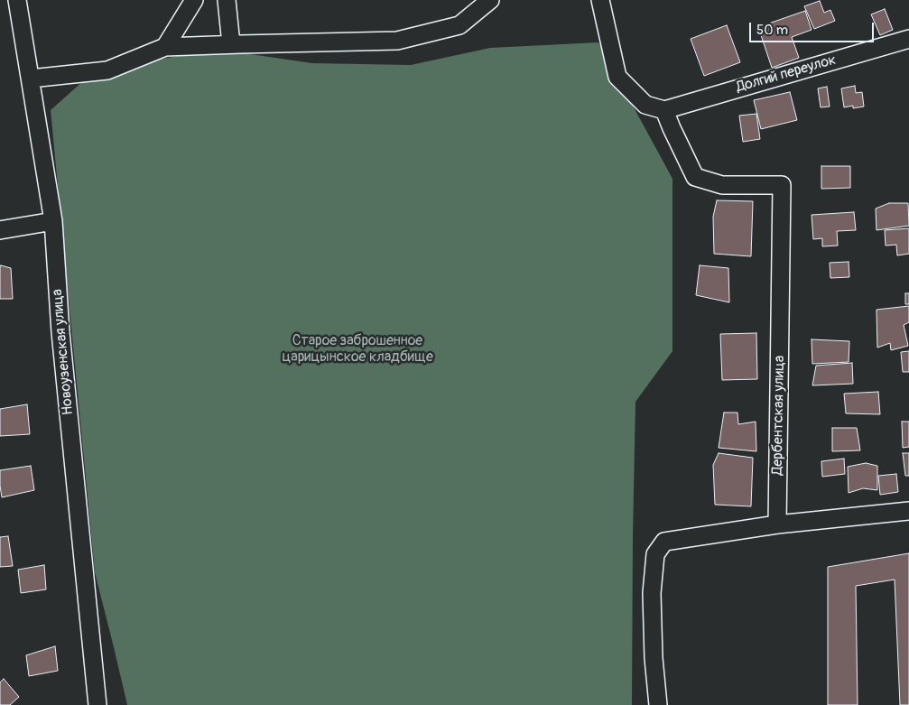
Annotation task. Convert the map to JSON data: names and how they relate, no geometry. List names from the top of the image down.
{
  "streets": {
    "street": ["Долгий переулок", "Новоузенская улица", "Дербентская улица"]
  },
  "crossings": [
    ["Долгий переулок", "Дербентская улица"]
  ],
  "parks": ["Старое заброшенное царицынское кладбище"],
  "scale_bar": "50 m"
}
